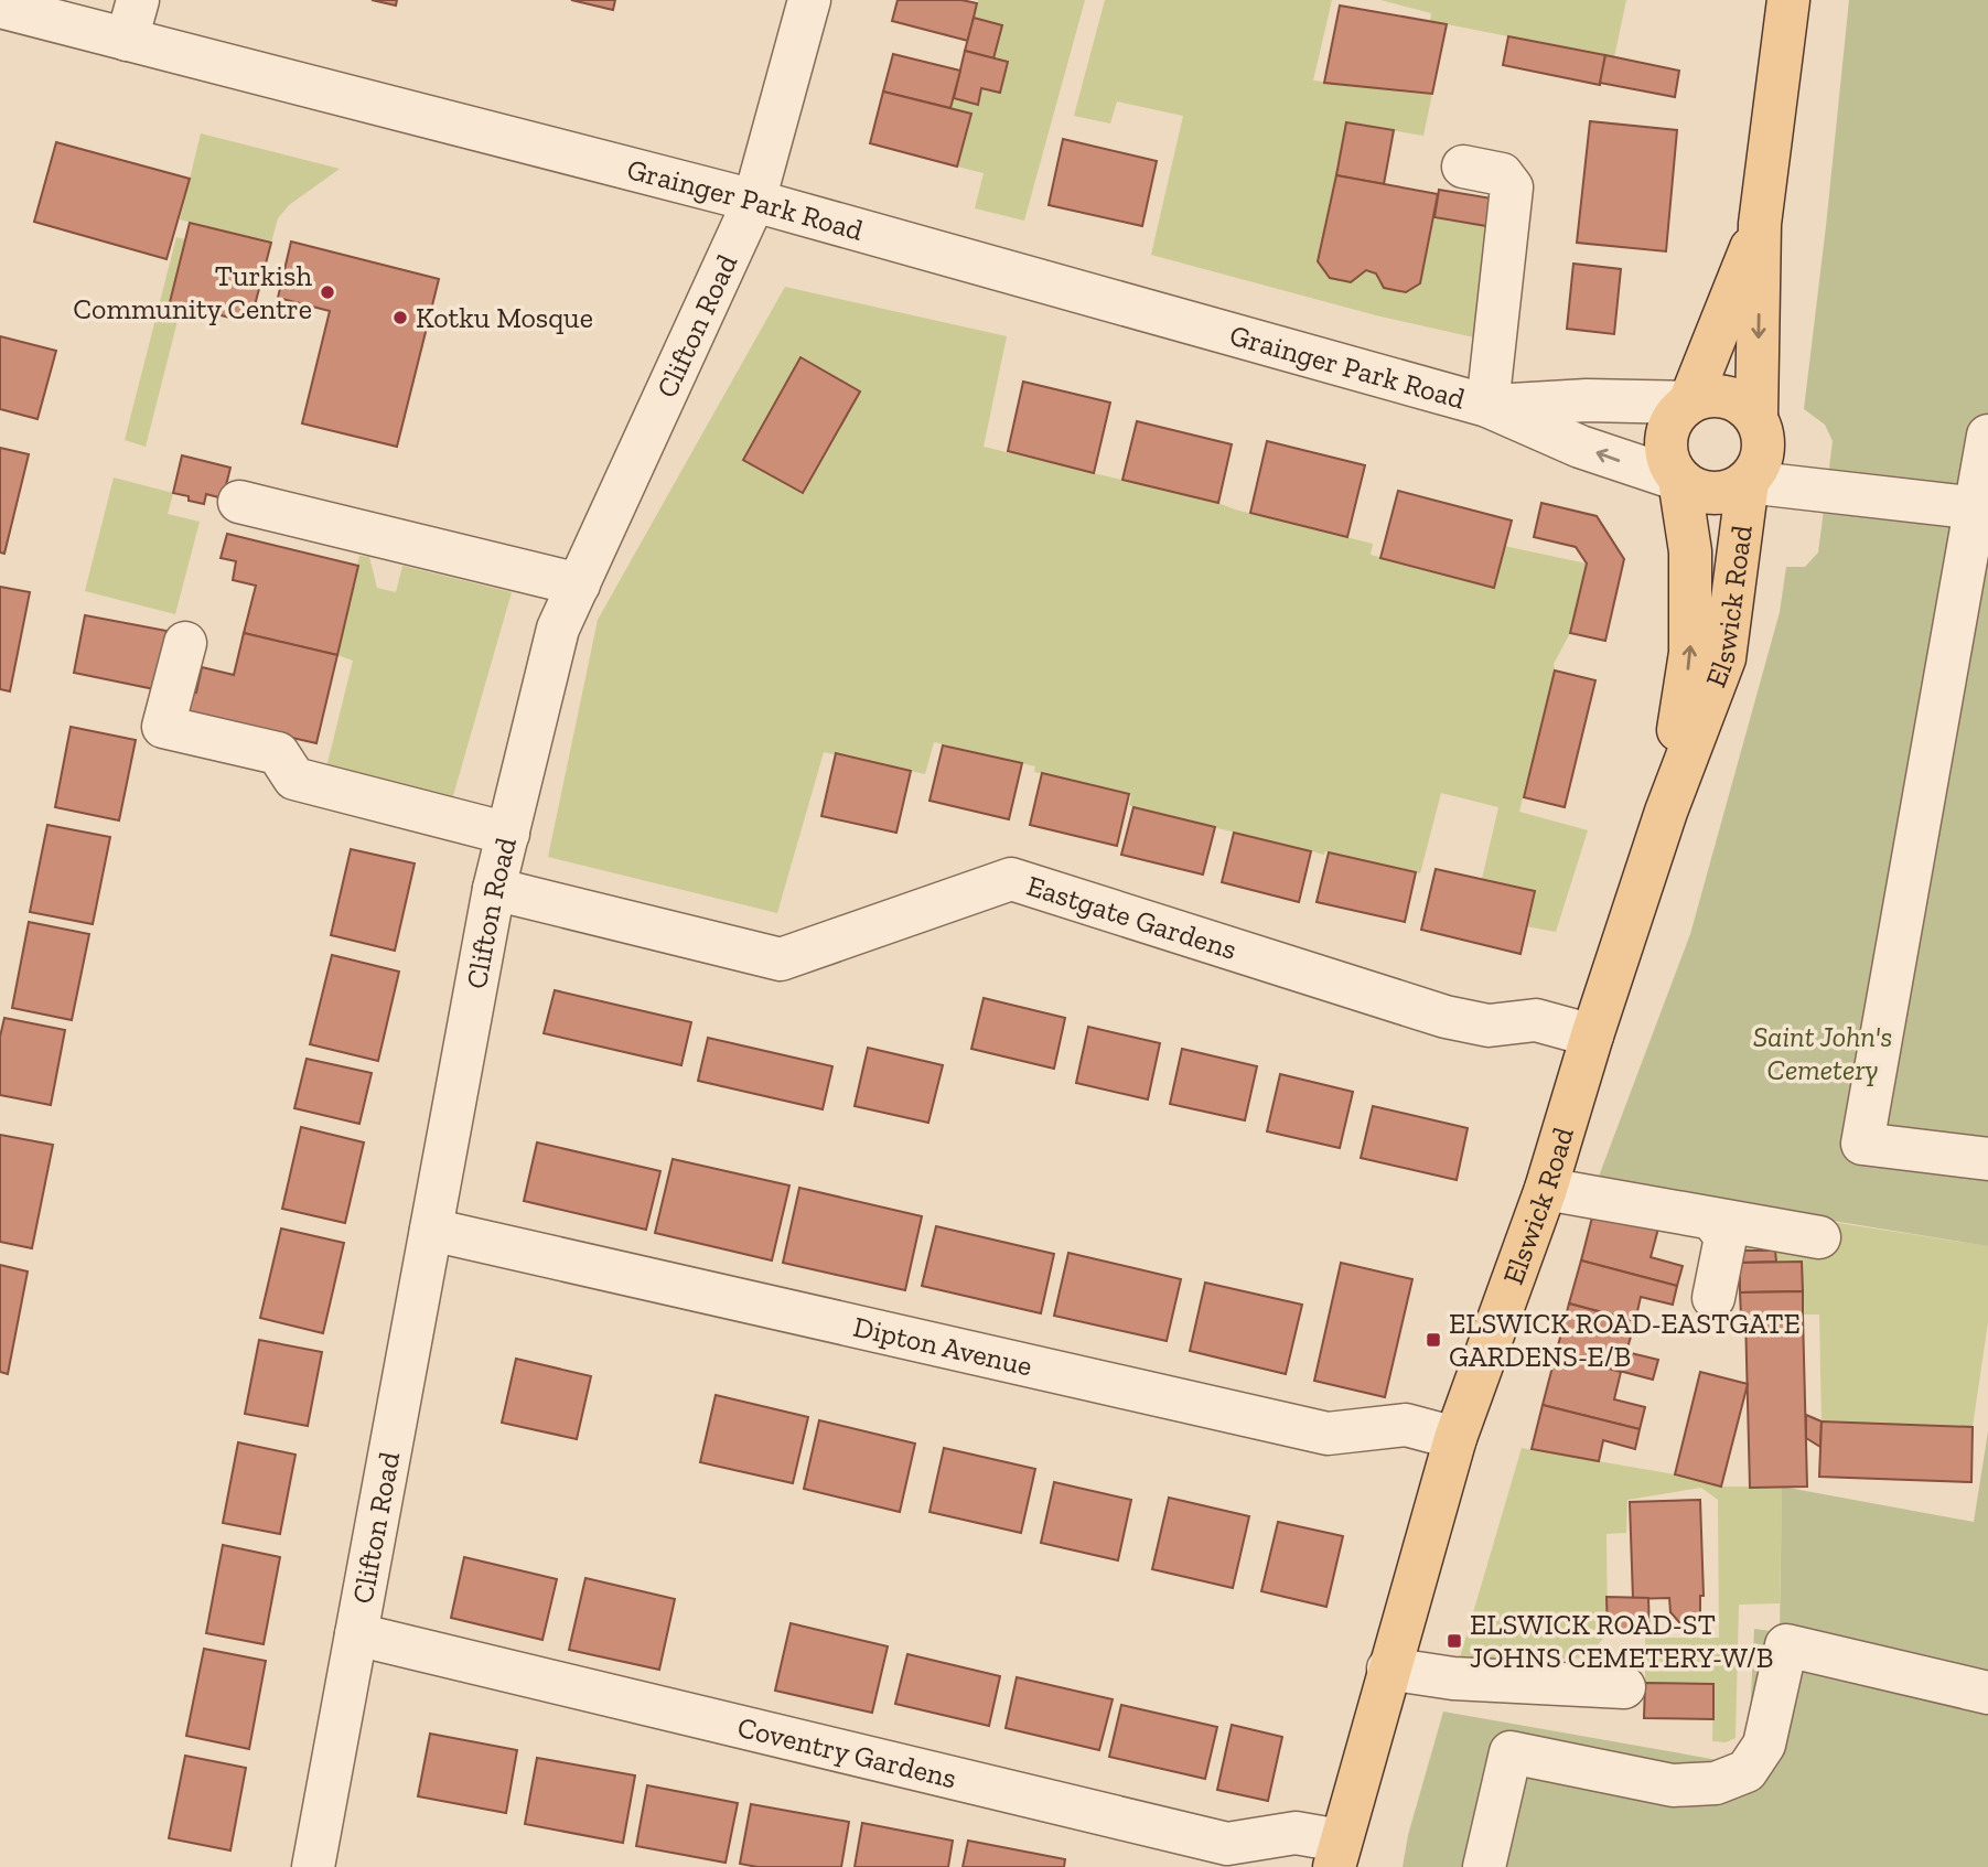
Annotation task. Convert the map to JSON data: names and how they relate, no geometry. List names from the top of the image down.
{
  "streets": {
    "main road": ["Elswick Road"],
    "street": [
      "Grainger Park Road",
      "Clifton Road",
      "Eastgate Gardens",
      "Dipton Avenue",
      "Coventry Gardens"
    ]
  },
  "crossings": [
    ["Grainger Park Road", "Clifton Road"],
    ["Grainger Park Road", "Elswick Road"],
    ["Clifton Road", "Eastgate Gardens"],
    ["Clifton Road", "Dipton Avenue"],
    ["Clifton Road", "Coventry Gardens"],
    ["Elswick Road", "Eastgate Gardens"],
    ["Elswick Road", "Dipton Avenue"],
    ["Elswick Road", "Coventry Gardens"]
  ],
  "parks": ["Saint John's Cemetery"],
  "places": {
    "other": ["Turkish Community Centre", "Kotku Mosque"],
    "transit": ["ELSWICK ROAD-EASTGATE GARDENS-E/B", "ELSWICK ROAD-ST JOHNS CEMETERY-W/B"]
  }
}
